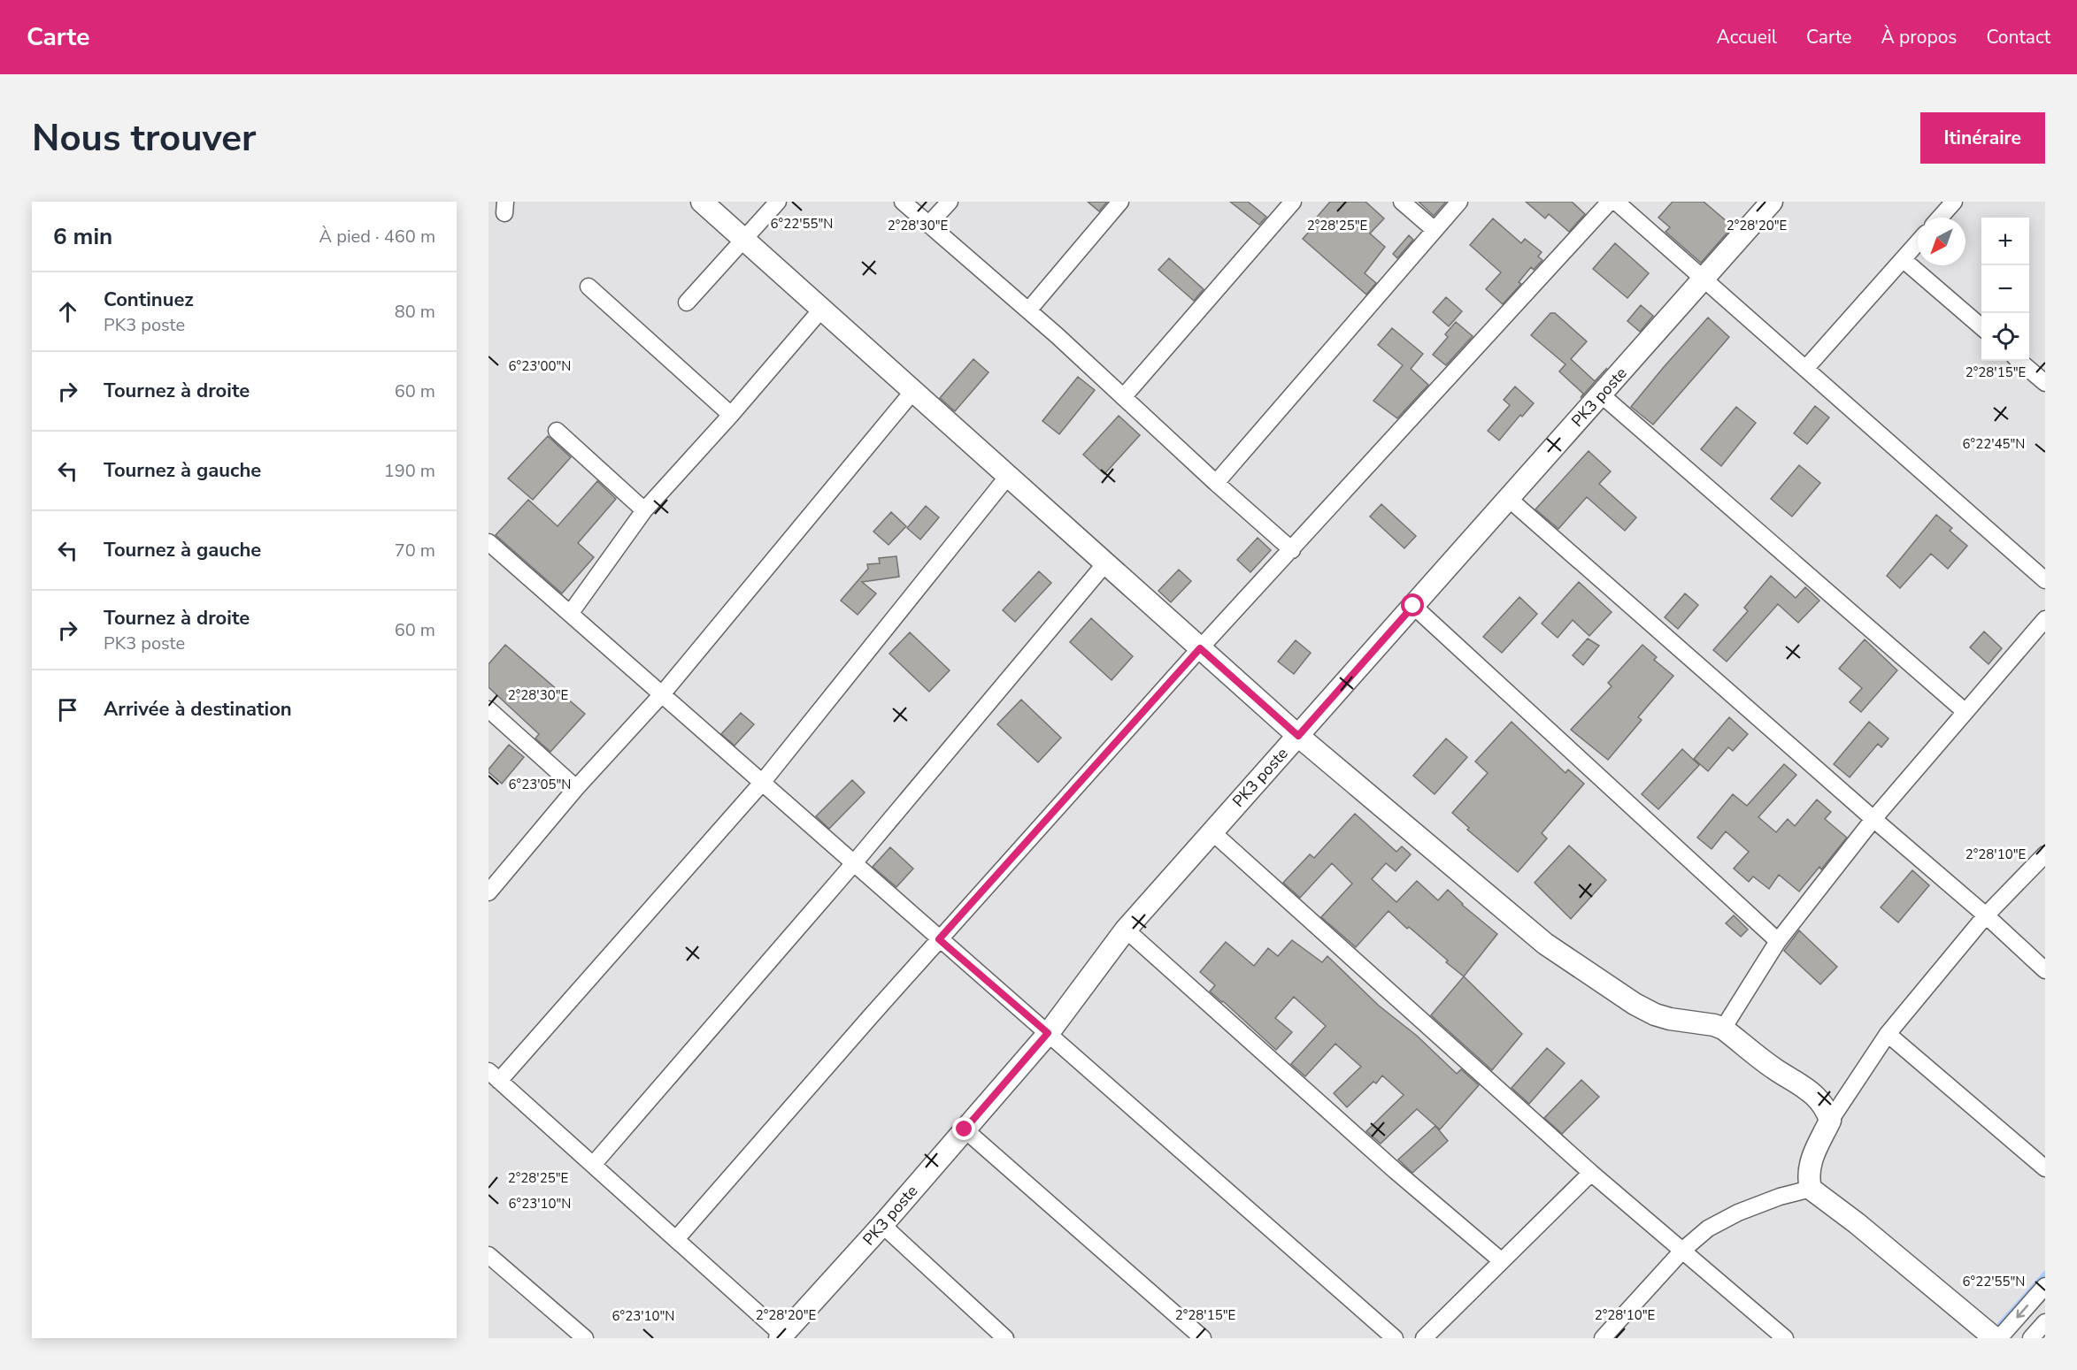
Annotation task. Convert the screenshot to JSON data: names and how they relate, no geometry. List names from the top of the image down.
{
  "streets": {
    "street": ["PK3 poste"]
  },
  "north": "bottom left",
  "page": {
    "header": "Carte",
    "nav": [
      "Accueil",
      "Carte",
      "À propos",
      "Contact"
    ],
    "buttons": "Itinéraire",
    "title": "Nous trouver",
    "heading": ["6 min", "À pied · 460 m"],
    "map_buttons": ["+", "−"],
    "list": [
      ["Continuez", "PK3 poste", "80 m"],
      ["Tournez à droite", "60 m"],
      ["Tournez à gauche", "190 m"],
      ["Tournez à gauche", "70 m"],
      ["Tournez à droite", "PK3 poste", "60 m"],
      "Arrivée à destination"
    ]
  },
  "coordinates": [
    "6°22'55\"N",
    "2°28'30\"E",
    "2°28'25\"E",
    "2°28'20\"E",
    "6°23'00\"N",
    "2°28'15\"E",
    "6°22'45\"N",
    "6°23'05\"N",
    "2°28'10\"E",
    "6°23'10\"N"
  ]
}
